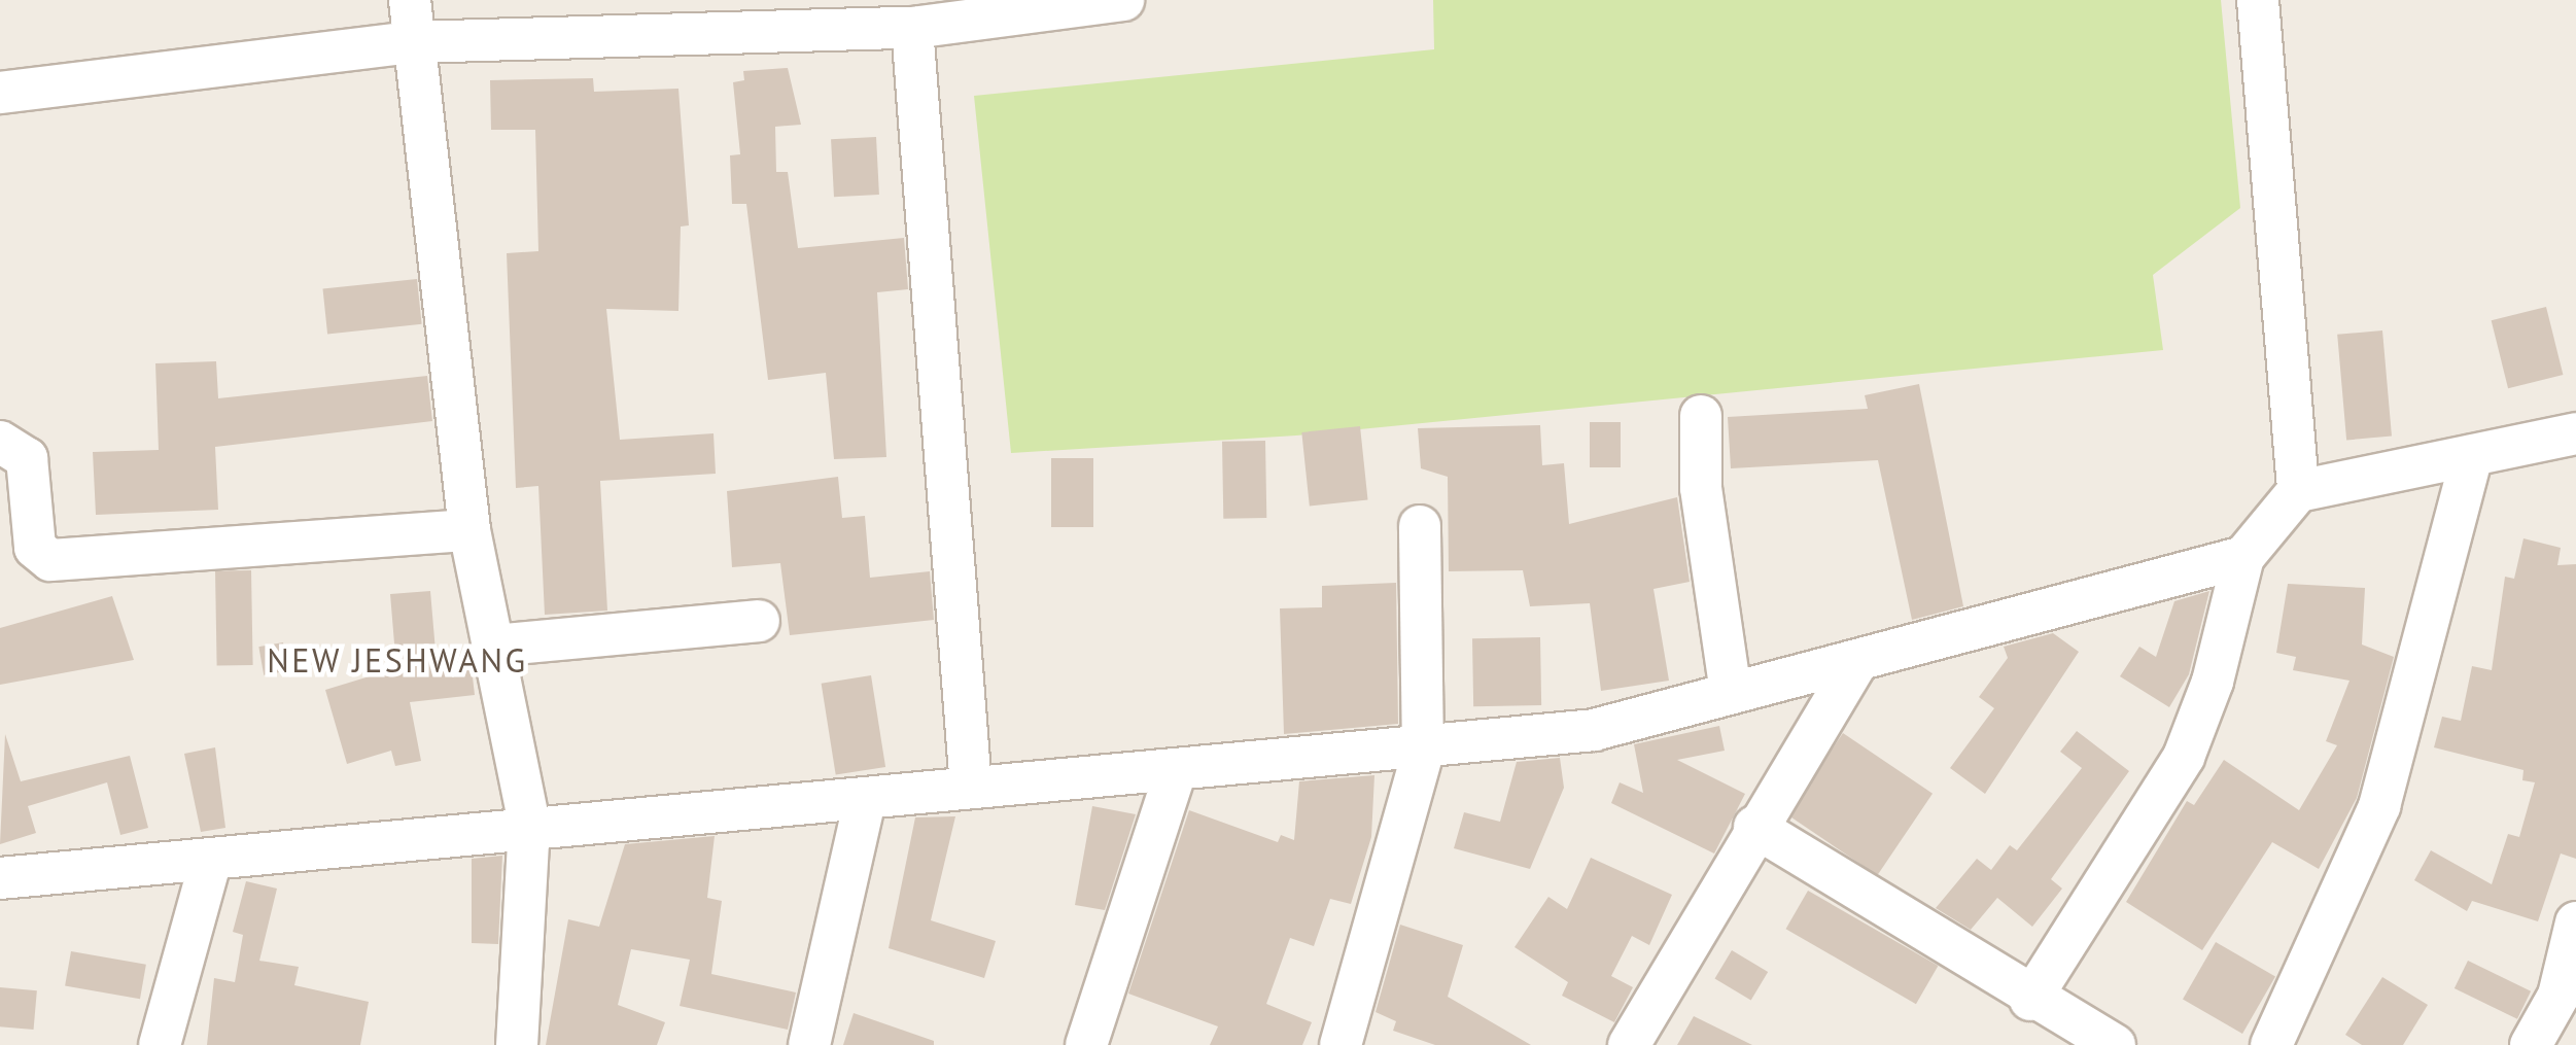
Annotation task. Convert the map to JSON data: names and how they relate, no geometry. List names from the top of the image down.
{
  "districts": ["NEW JESHWANG"]
}
